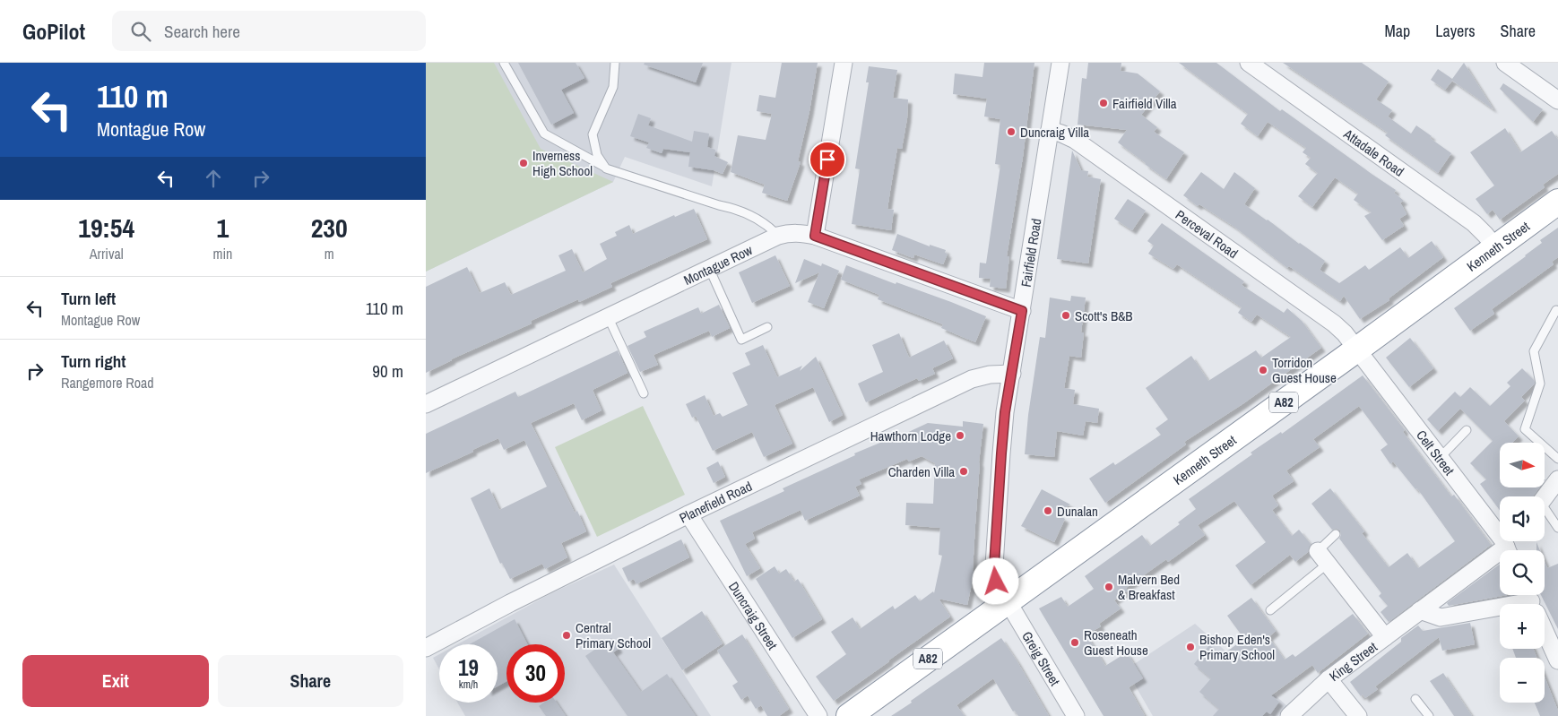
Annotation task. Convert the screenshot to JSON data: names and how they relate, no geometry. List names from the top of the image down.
{
  "streets": {
    "highway": ["Kenneth Street", "A82"],
    "street": [
      "Attadale Road",
      "Perceval Road",
      "Fairfield Road",
      "Montague Row",
      "Celt Street",
      "Planefield Road",
      "Duncraig Street",
      "Greig Street",
      "King Street"
    ]
  },
  "crossings": [
    ["Attadale Road", "Kenneth Street"],
    ["Perceval Road", "Kenneth Street"],
    ["Perceval Road", "Fairfield Road"],
    ["Perceval Road", "Celt Street"],
    ["Kenneth Street", "Fairfield Road"],
    ["Kenneth Street", "Celt Street"],
    ["Kenneth Street", "Greig Street"],
    ["Fairfield Road", "Montague Row"],
    ["Fairfield Road", "Planefield Road"],
    ["Fairfield Road", "Greig Street"],
    ["Celt Street", "King Street"],
    ["Planefield Road", "Duncraig Street"]
  ],
  "places": [
    "Fairfield Villa",
    "Duncraig Villa",
    "Inverness High School",
    "Scott's B&B",
    "Torridon Guest House",
    "Hawthorn Lodge",
    "Charden Villa",
    "Dunalan",
    "Malvern Bed & Breakfast",
    "Central Primary School",
    "Roseneath Guest House",
    "Bishop Eden's Primary School"
  ],
  "north": "right",
  "page": {
    "header": "GoPilot",
    "search": "Search here",
    "nav": ["Map", "Layers", "Share"],
    "turn": ["110 m", "Montague Row"],
    "eta": [
      "19:54",
      "Arrival",
      "1",
      "min",
      "230",
      "m"
    ],
    "list": [
      {
        "name": "Turn left",
        "note": "Montague Row",
        "value": "110 m"
      },
      {
        "name": "Turn right",
        "note": "Rangemore Road",
        "value": "90 m"
      }
    ],
    "map_buttons": ["+", "−"],
    "speed": "19 km/h",
    "limit": "30",
    "buttons": ["Exit", "Share"]
  }
}
